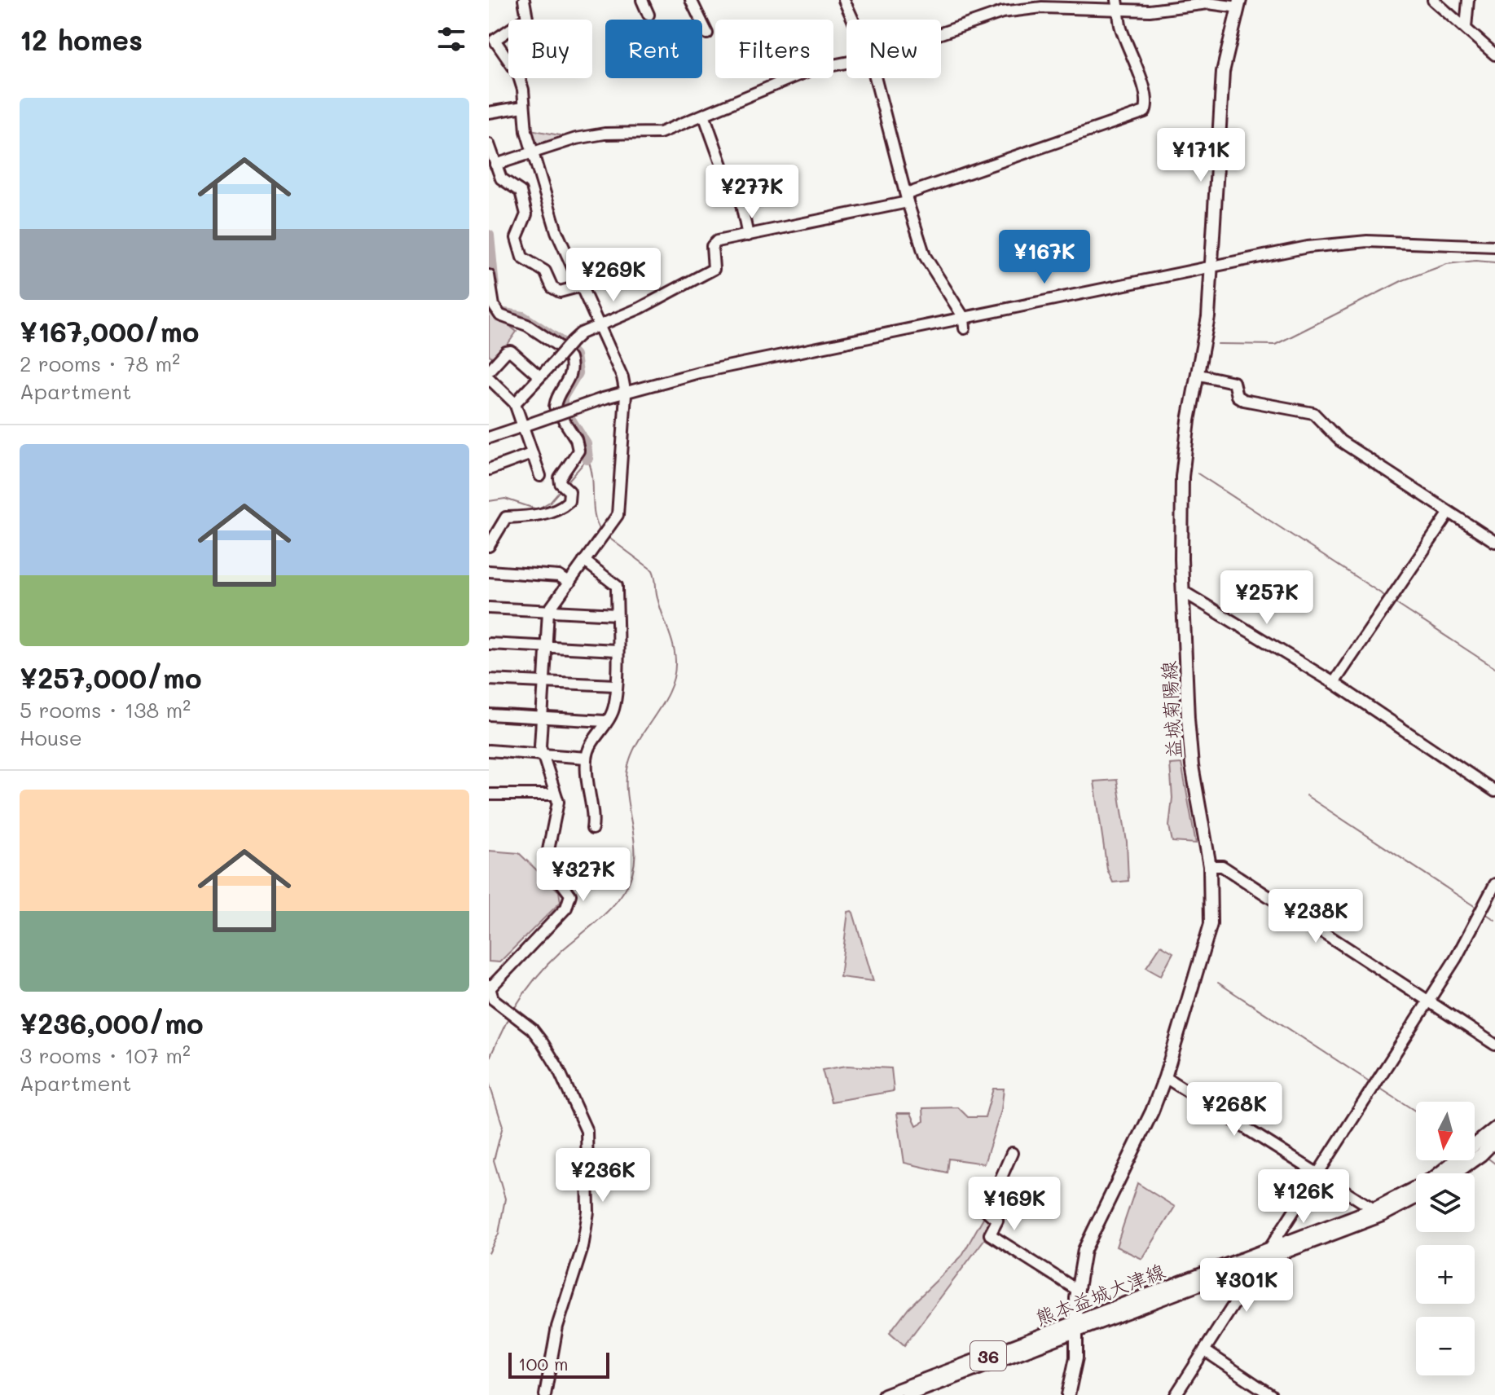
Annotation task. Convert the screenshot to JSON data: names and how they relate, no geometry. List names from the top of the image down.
{
  "streets": {
    "main road": ["益城菊陽線", "熊本益城大津線", "36"]
  },
  "crossings": [
    ["益城菊陽線", "熊本益城大津線"]
  ],
  "scale_bar": "100 m",
  "north": "bottom",
  "page": {
    "heading": "12 homes",
    "chip": [
      "Buy",
      "Rent",
      "Filters",
      "New"
    ],
    "list": [
      {
        "name": "¥167,000/mo",
        "note": "2 rooms · 78 m² · Apartment"
      },
      {
        "name": "¥257,000/mo",
        "note": "5 rooms · 138 m² · House"
      },
      {
        "name": "¥236,000/mo",
        "note": "3 rooms · 107 m² · Apartment"
      }
    ],
    "price": [
      "¥171K",
      "¥277K",
      "¥167K",
      "¥269K",
      "¥257K",
      "¥327K",
      "¥238K",
      "¥268K",
      "¥236K",
      "¥126K",
      "¥169K",
      "¥301K"
    ],
    "map_buttons": ["+", "−"],
    "scale": "100 m"
  }
}
